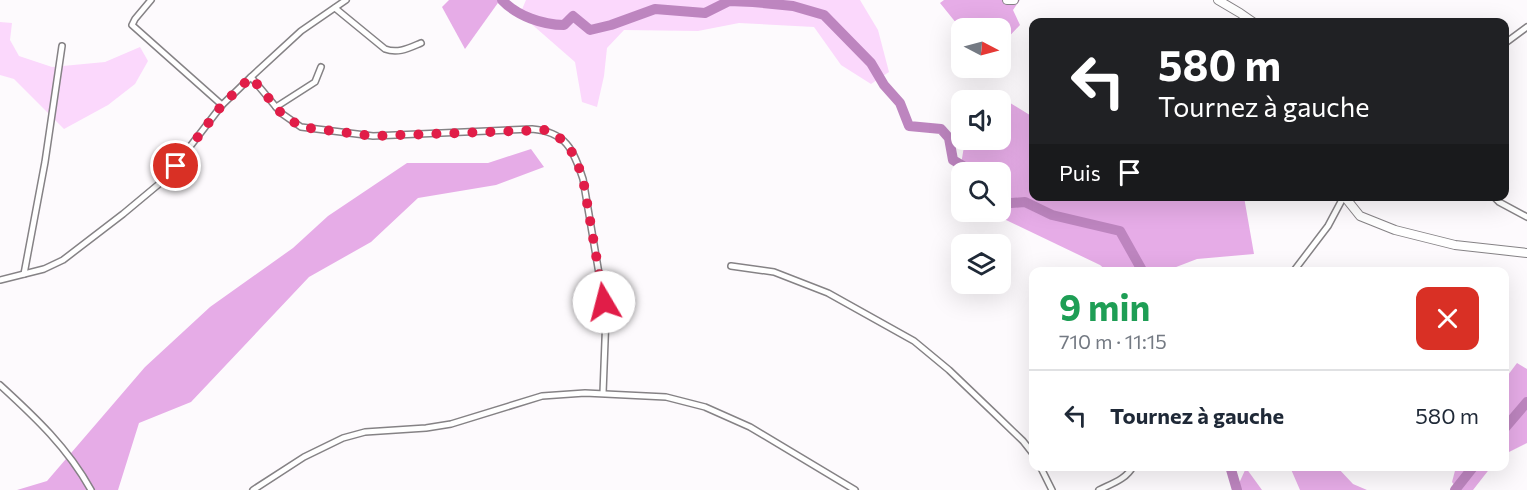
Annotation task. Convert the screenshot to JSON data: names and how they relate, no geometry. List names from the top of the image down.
{
  "north": "right",
  "page": {
    "turn": ["580 m", "Tournez à gauche"],
    "then": "Puis",
    "heading": ["9 min", "710 m · 11:15"],
    "list": [
      {
        "name": "Tournez à gauche",
        "value": "580 m"
      }
    ]
  }
}
